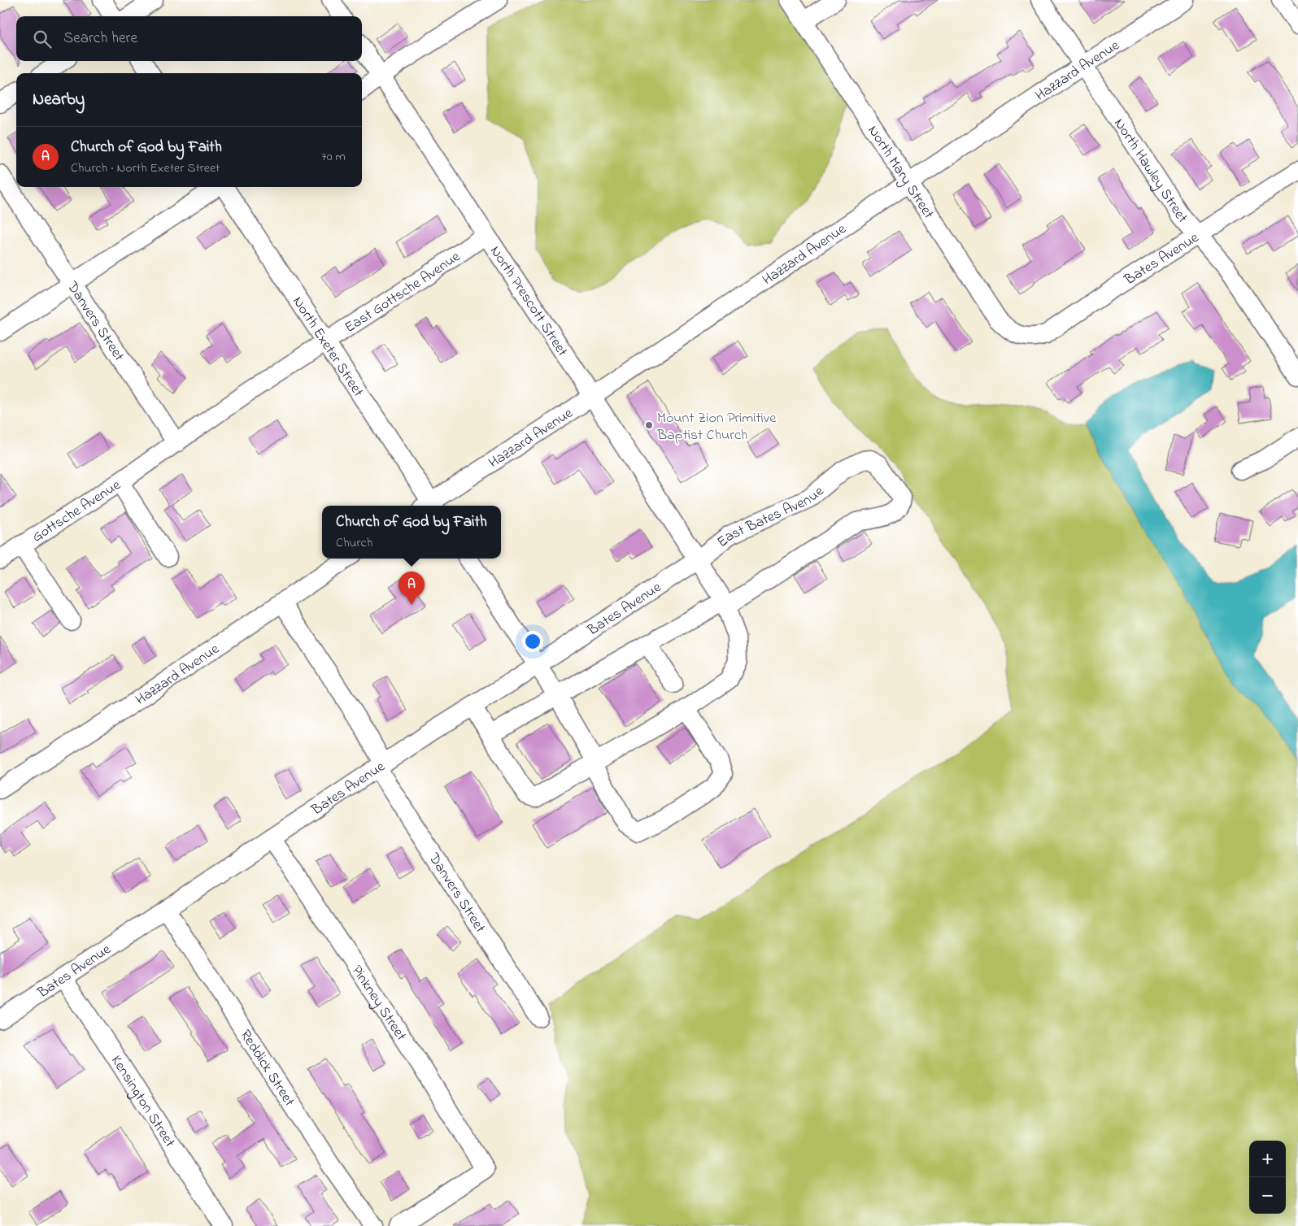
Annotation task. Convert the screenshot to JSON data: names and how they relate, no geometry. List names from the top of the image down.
{
  "streets": {
    "street": [
      "Hazzard Avenue",
      "North Hawley Street",
      "North Mary Street",
      "Bates Avenue",
      "East Gottsche Avenue",
      "North Prescott Street",
      "Danvers Street",
      "North Exeter Street",
      "Gottsche Avenue",
      "East Bates Avenue",
      "Pinkney Street",
      "Reddick Street",
      "Kensington Street"
    ]
  },
  "crossings": [
    ["Hazzard Avenue", "North Hawley Street"],
    ["Hazzard Avenue", "North Mary Street"],
    ["Hazzard Avenue", "North Prescott Street"],
    ["Hazzard Avenue", "Danvers Street"],
    ["North Hawley Street", "Bates Avenue"],
    ["North Mary Street", "Bates Avenue"],
    ["Bates Avenue", "North Prescott Street"],
    ["Bates Avenue", "Danvers Street"],
    ["Bates Avenue", "East Bates Avenue"],
    ["Bates Avenue", "Pinkney Street"],
    ["Bates Avenue", "Reddick Street"],
    ["Bates Avenue", "Kensington Street"],
    ["East Gottsche Avenue", "North Prescott Street"],
    ["East Gottsche Avenue", "Danvers Street"],
    ["East Gottsche Avenue", "North Exeter Street"],
    ["East Gottsche Avenue", "Gottsche Avenue"],
    ["North Prescott Street", "East Bates Avenue"],
    ["Danvers Street", "Gottsche Avenue"]
  ],
  "places": ["Mount Zion Primitive Baptist Church"],
  "page": {
    "search": "Search here",
    "heading": "Nearby",
    "list": [
      {
        "mark": "A",
        "name": "Church of God by Faith",
        "note": "Church · North Exeter Street",
        "value": "70 m"
      }
    ],
    "popup": ["Church of God by Faith", "Church"],
    "pins": "A",
    "map_buttons": ["+", "−"]
  }
}
